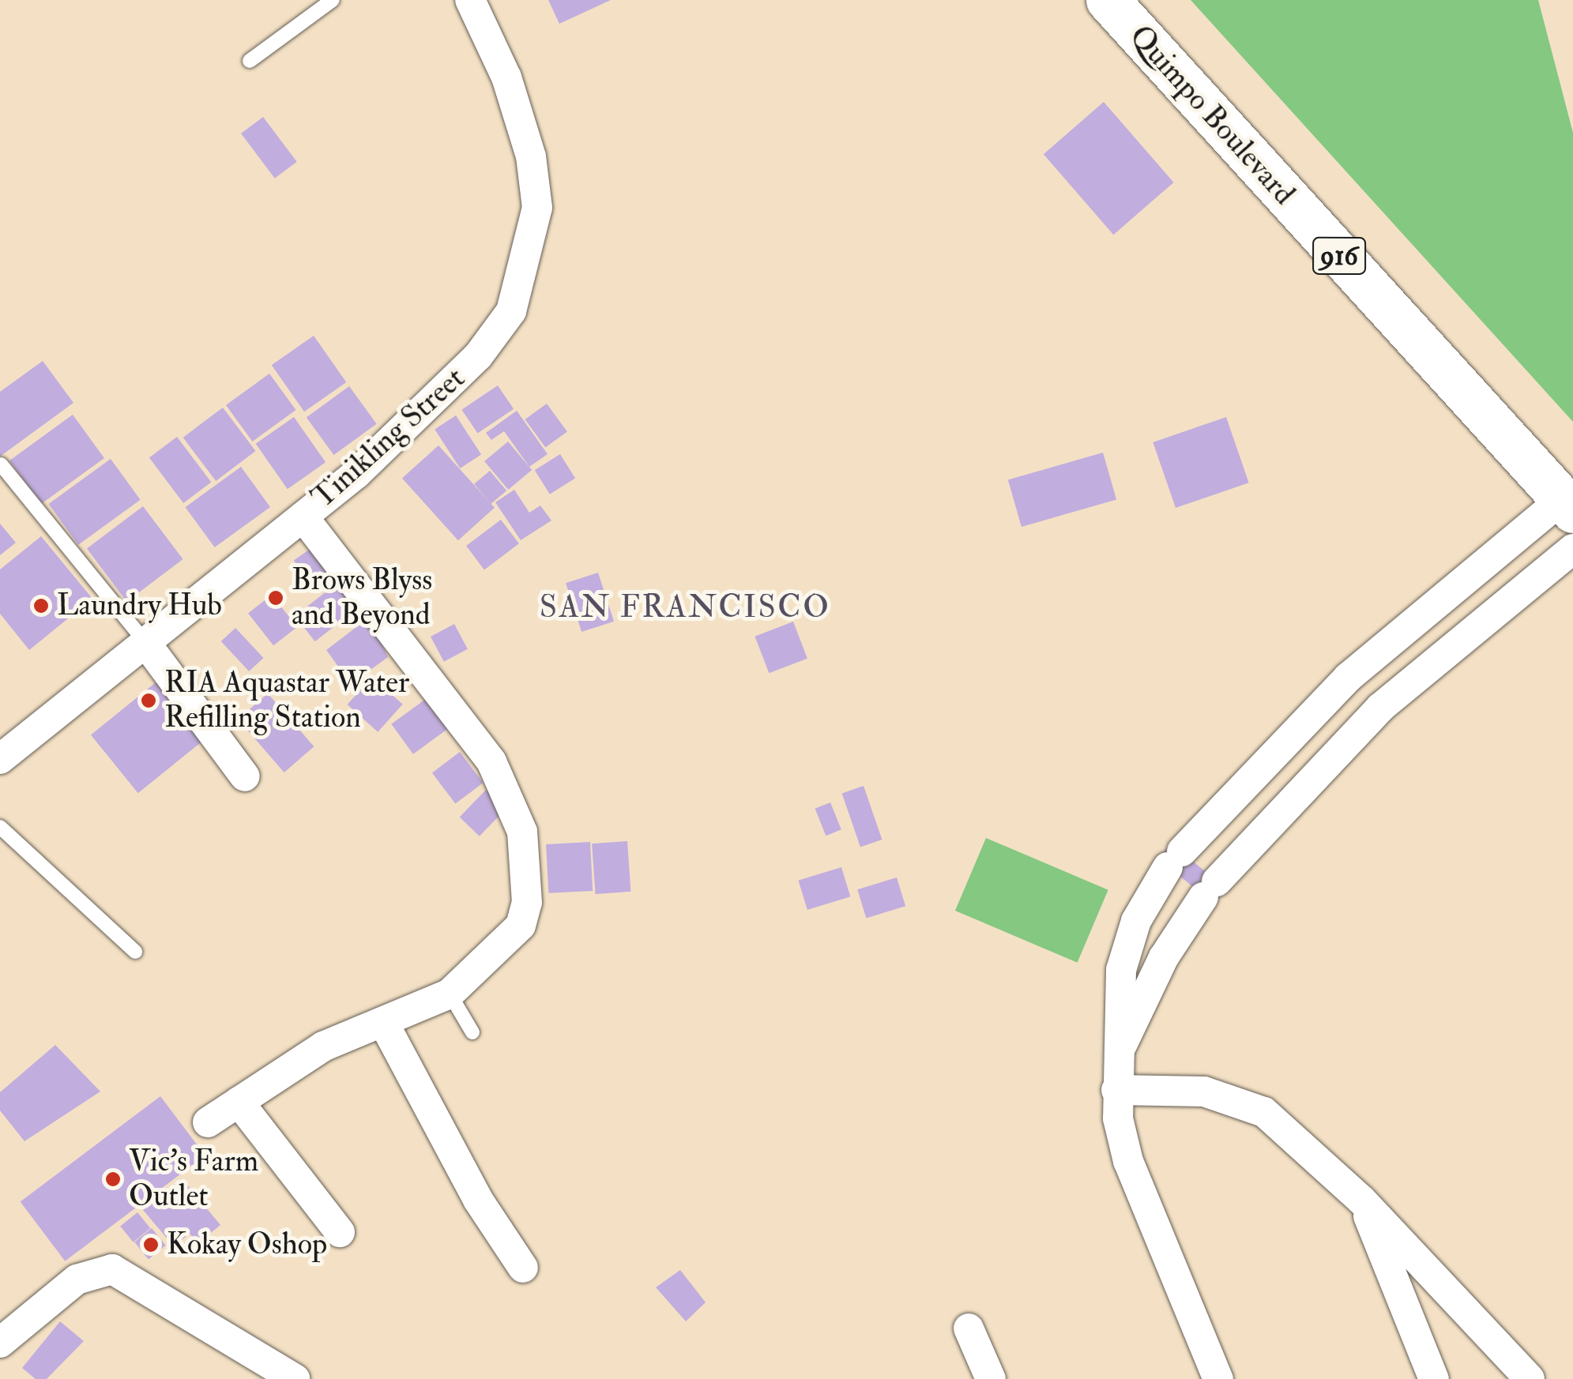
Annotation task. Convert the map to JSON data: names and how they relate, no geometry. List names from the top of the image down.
{
  "streets": {
    "main road": ["Quimpo Boulevard", "916"],
    "street": ["Tinikling Street"]
  },
  "districts": ["SAN FRANCISCO"],
  "places": [
    "Brows Blyss and Beyond",
    "Laundry Hub",
    "RIA Aquastar Water Refilling Station",
    "Vic's Farm Outlet",
    "Kokay Oshop"
  ]
}
